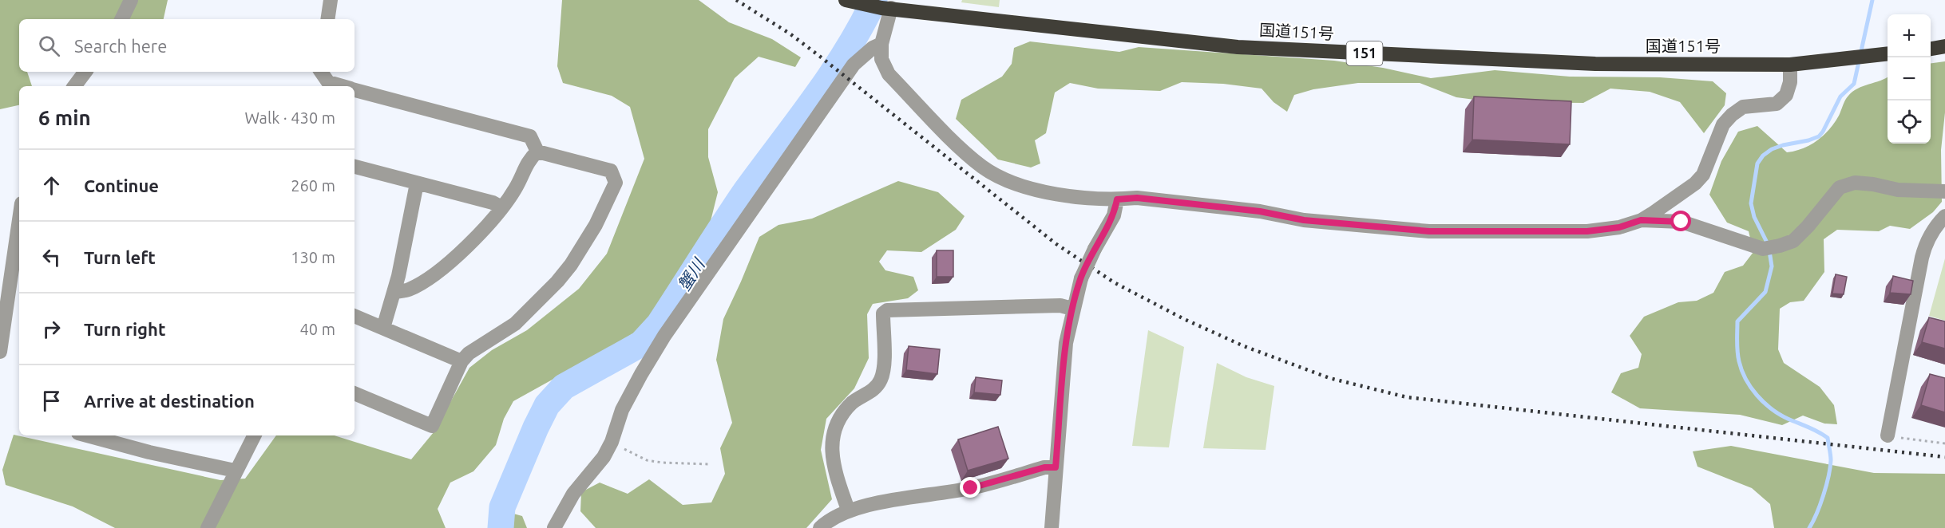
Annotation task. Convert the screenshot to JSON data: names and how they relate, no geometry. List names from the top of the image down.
{
  "streets": {
    "highway": ["国道151号", "151"]
  },
  "water": ["蟹川"],
  "page": {
    "map_buttons": ["+", "−"],
    "search": "Search here",
    "heading": ["6 min", "Walk · 430 m"],
    "list": [
      ["Continue", "260 m"],
      ["Turn left", "130 m"],
      ["Turn right", "40 m"],
      "Arrive at destination"
    ]
  }
}
